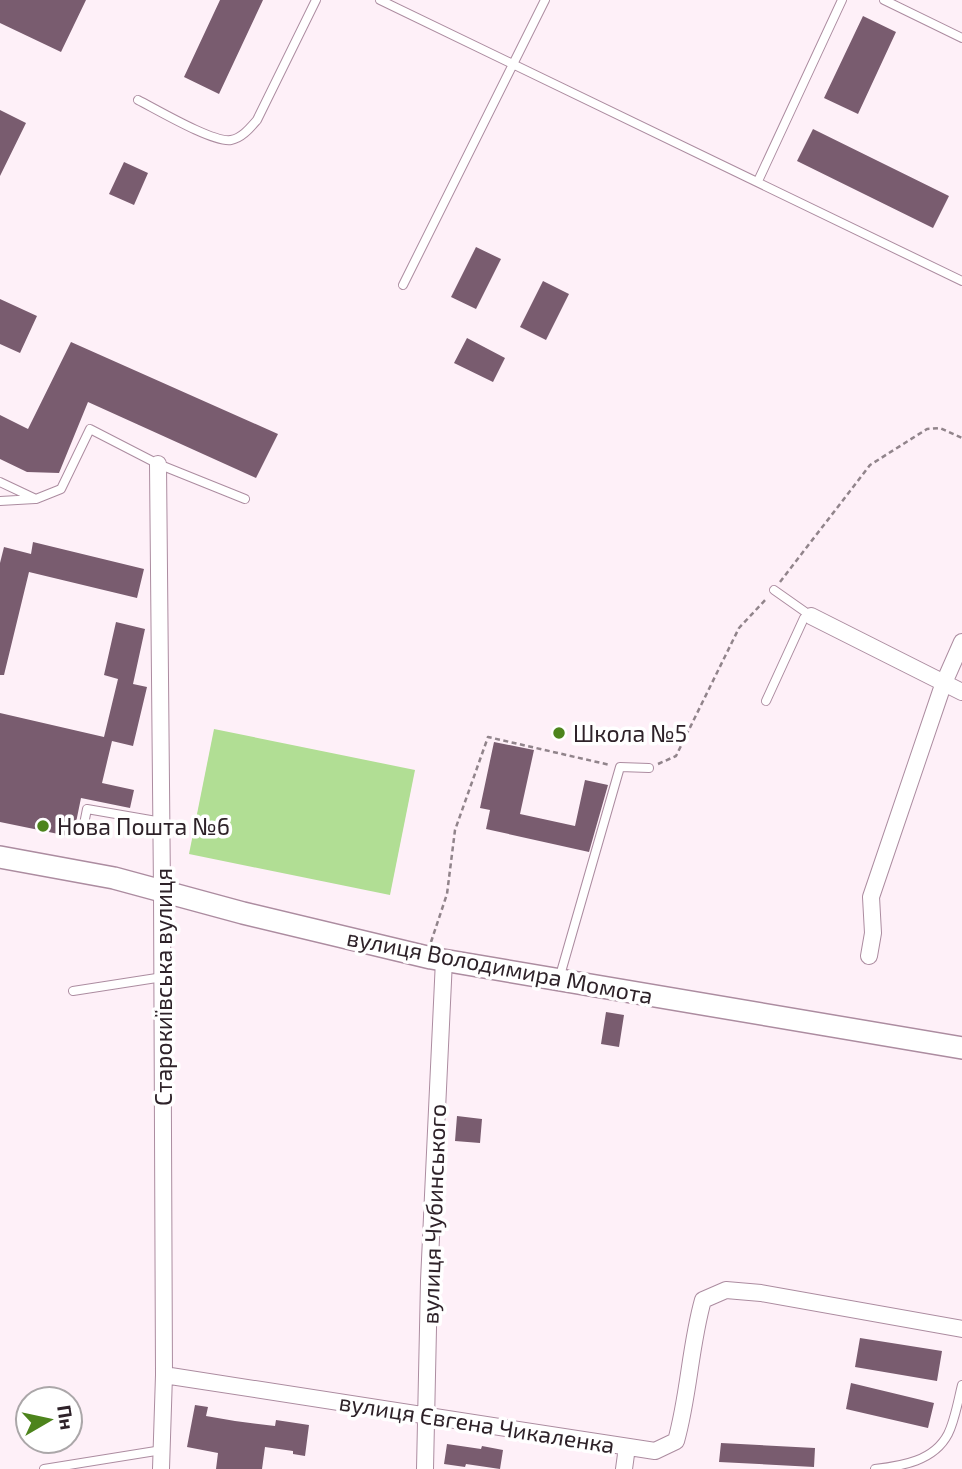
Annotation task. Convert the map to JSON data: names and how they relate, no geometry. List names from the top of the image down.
{
  "streets": {
    "street": [
      "вулиця Володимира Момота",
      "Старокиївська вулиця",
      "вулиця Чубинського",
      "вулиця Євгена Чикаленка"
    ]
  },
  "crossings": [
    ["вулиця Володимира Момота", "Старокиївська вулиця"],
    ["вулиця Володимира Момота", "вулиця Чубинського"],
    ["Старокиївська вулиця", "вулиця Євгена Чикаленка"],
    ["вулиця Чубинського", "вулиця Євгена Чикаленка"]
  ],
  "places": ["Школа №5", "Нова Пошта №6"],
  "north": "right"
}
